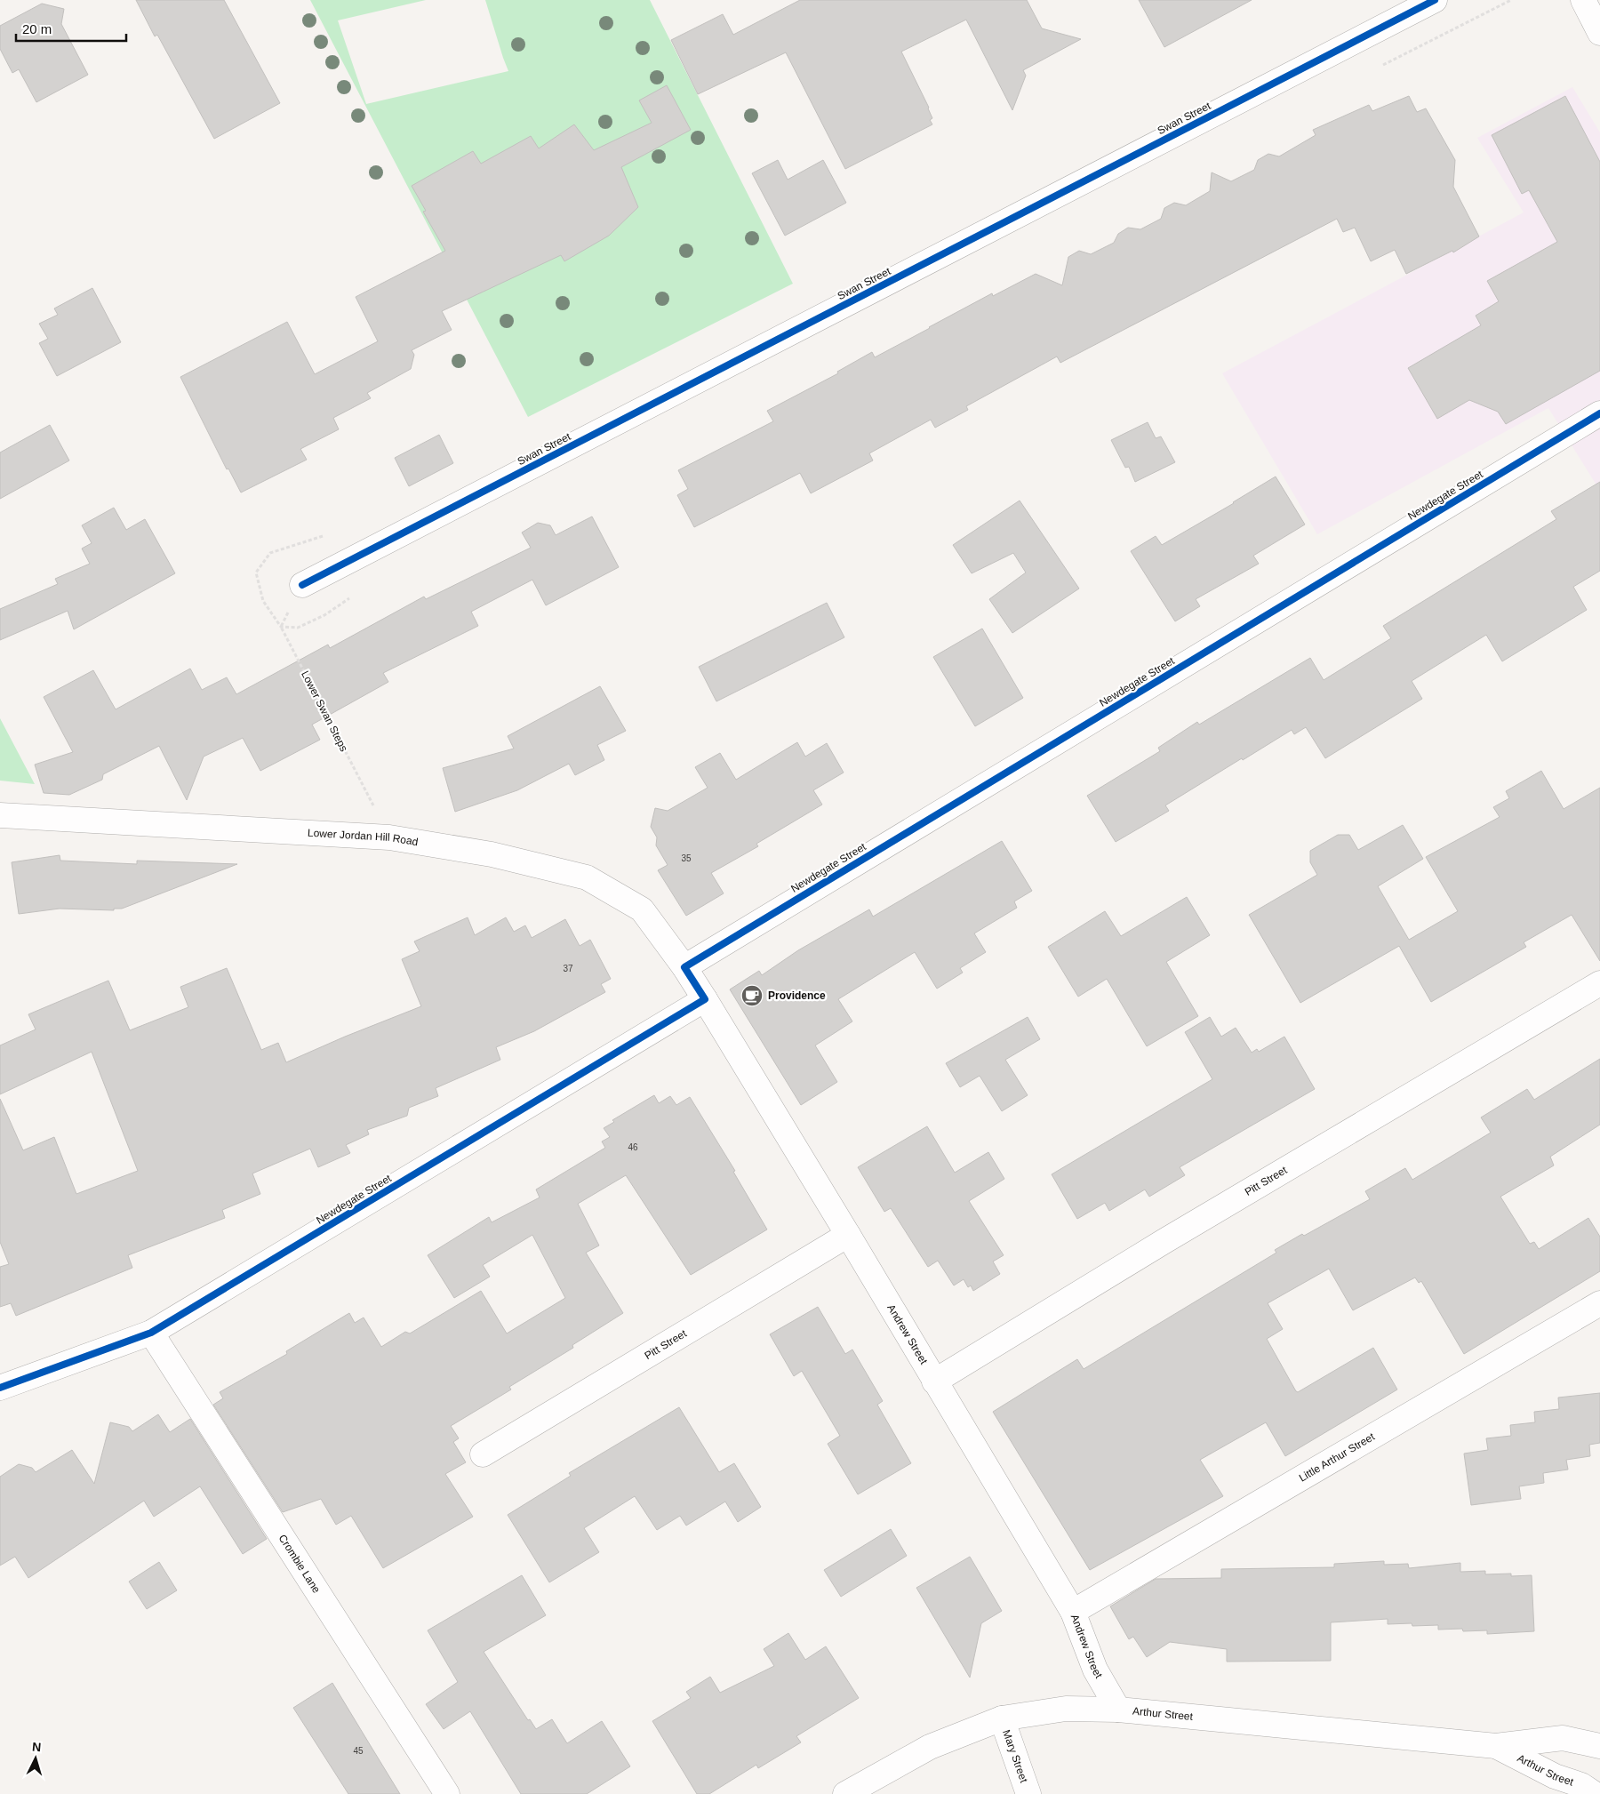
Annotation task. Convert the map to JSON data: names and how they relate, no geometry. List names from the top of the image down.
{
  "streets": {
    "street": [
      "Swan Street",
      "Newdegate Street",
      "Lower Jordan Hill Road",
      "Pitt Street",
      "Andrew Street",
      "Little Arthur Street",
      "Crombie Lane",
      "Arthur Street",
      "Mary Street"
    ],
    "path": ["Lower Swan Steps"]
  },
  "crossings": [
    ["Swan Street", "Lower Swan Steps"],
    ["Newdegate Street", "Lower Jordan Hill Road"],
    ["Newdegate Street", "Andrew Street"],
    ["Newdegate Street", "Crombie Lane"],
    ["Lower Swan Steps", "Lower Jordan Hill Road"],
    ["Lower Jordan Hill Road", "Andrew Street"],
    ["Pitt Street", "Andrew Street"],
    ["Andrew Street", "Little Arthur Street"],
    ["Andrew Street", "Arthur Street"],
    ["Arthur Street", "Mary Street"]
  ],
  "places": {
    "cafe": ["Providence"]
  },
  "house_numbers": [
    "35",
    "37",
    "46",
    "45"
  ],
  "scale_bar": "20 m",
  "north": "top"
}
